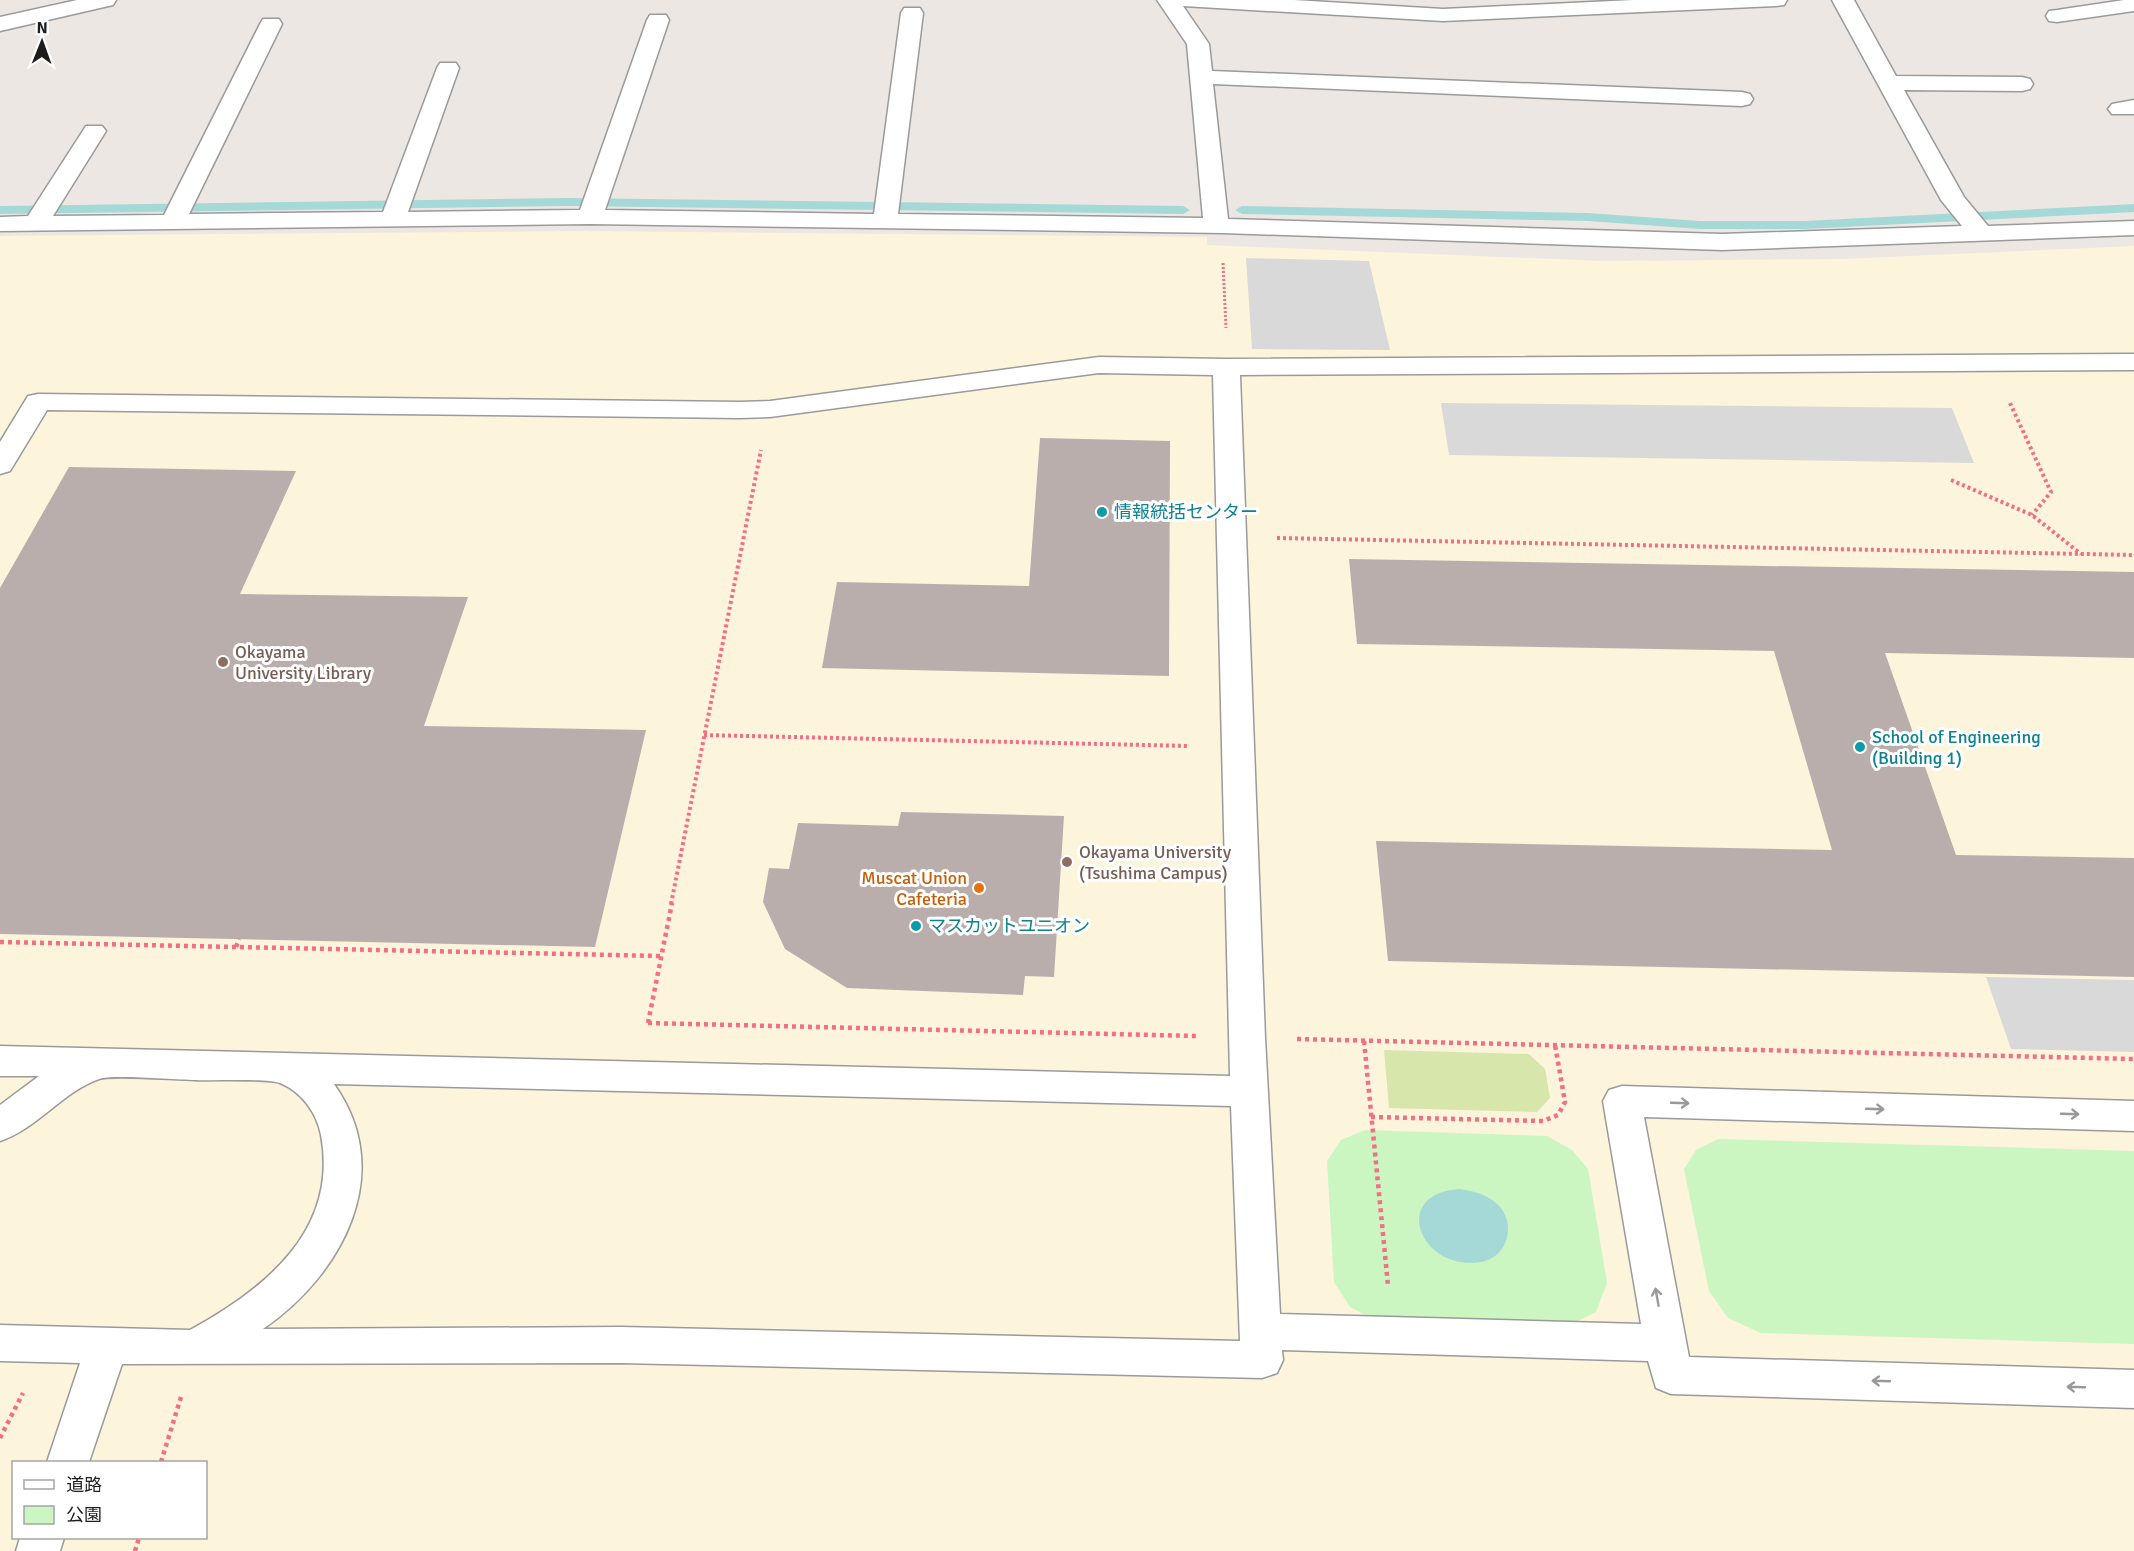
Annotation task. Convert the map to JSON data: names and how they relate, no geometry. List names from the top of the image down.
{
  "places": [
    "情報統括センター",
    "Okayama University Library",
    "School of Engineering (Building 1)",
    "Okayama University (Tsushima Campus)",
    "Muscat Union Cafeteria",
    "マスカットユニオン"
  ],
  "legend": ["道路", "公園"],
  "north": "top"
}
